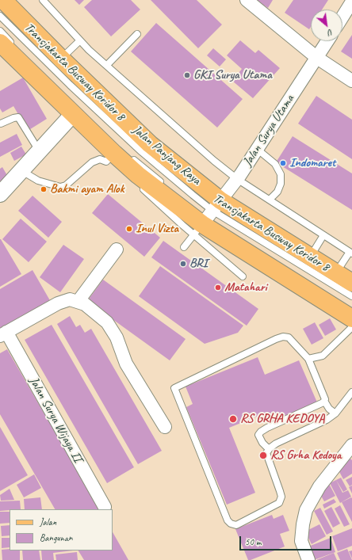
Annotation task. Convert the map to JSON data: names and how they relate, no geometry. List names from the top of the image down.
{
  "streets": {
    "main road": ["Jalan Panjang Raya"],
    "street": ["Jalan Surya Utama", "Jalan Surya Wijaya II"],
    "lane": ["Transjakarta Busway Koridor 8"]
  },
  "crossings": [
    ["Transjakarta Busway Koridor 8", "Jalan Surya Utama"],
    ["Transjakarta Busway Koridor 8", "Jalan Panjang Raya"],
    ["Jalan Surya Utama", "Jalan Panjang Raya"]
  ],
  "places": [
    "GKI Surya Utama",
    "Indomaret",
    "Bakmi ayam Alok",
    "Inul Vizta",
    "BRI",
    "Matahari",
    "RS GRHA KEDOYA",
    "RS Grha Kedoya"
  ],
  "legend": ["Jalan", "Bangunan"],
  "scale_bar": "50 m",
  "north": "bottom right"
}
